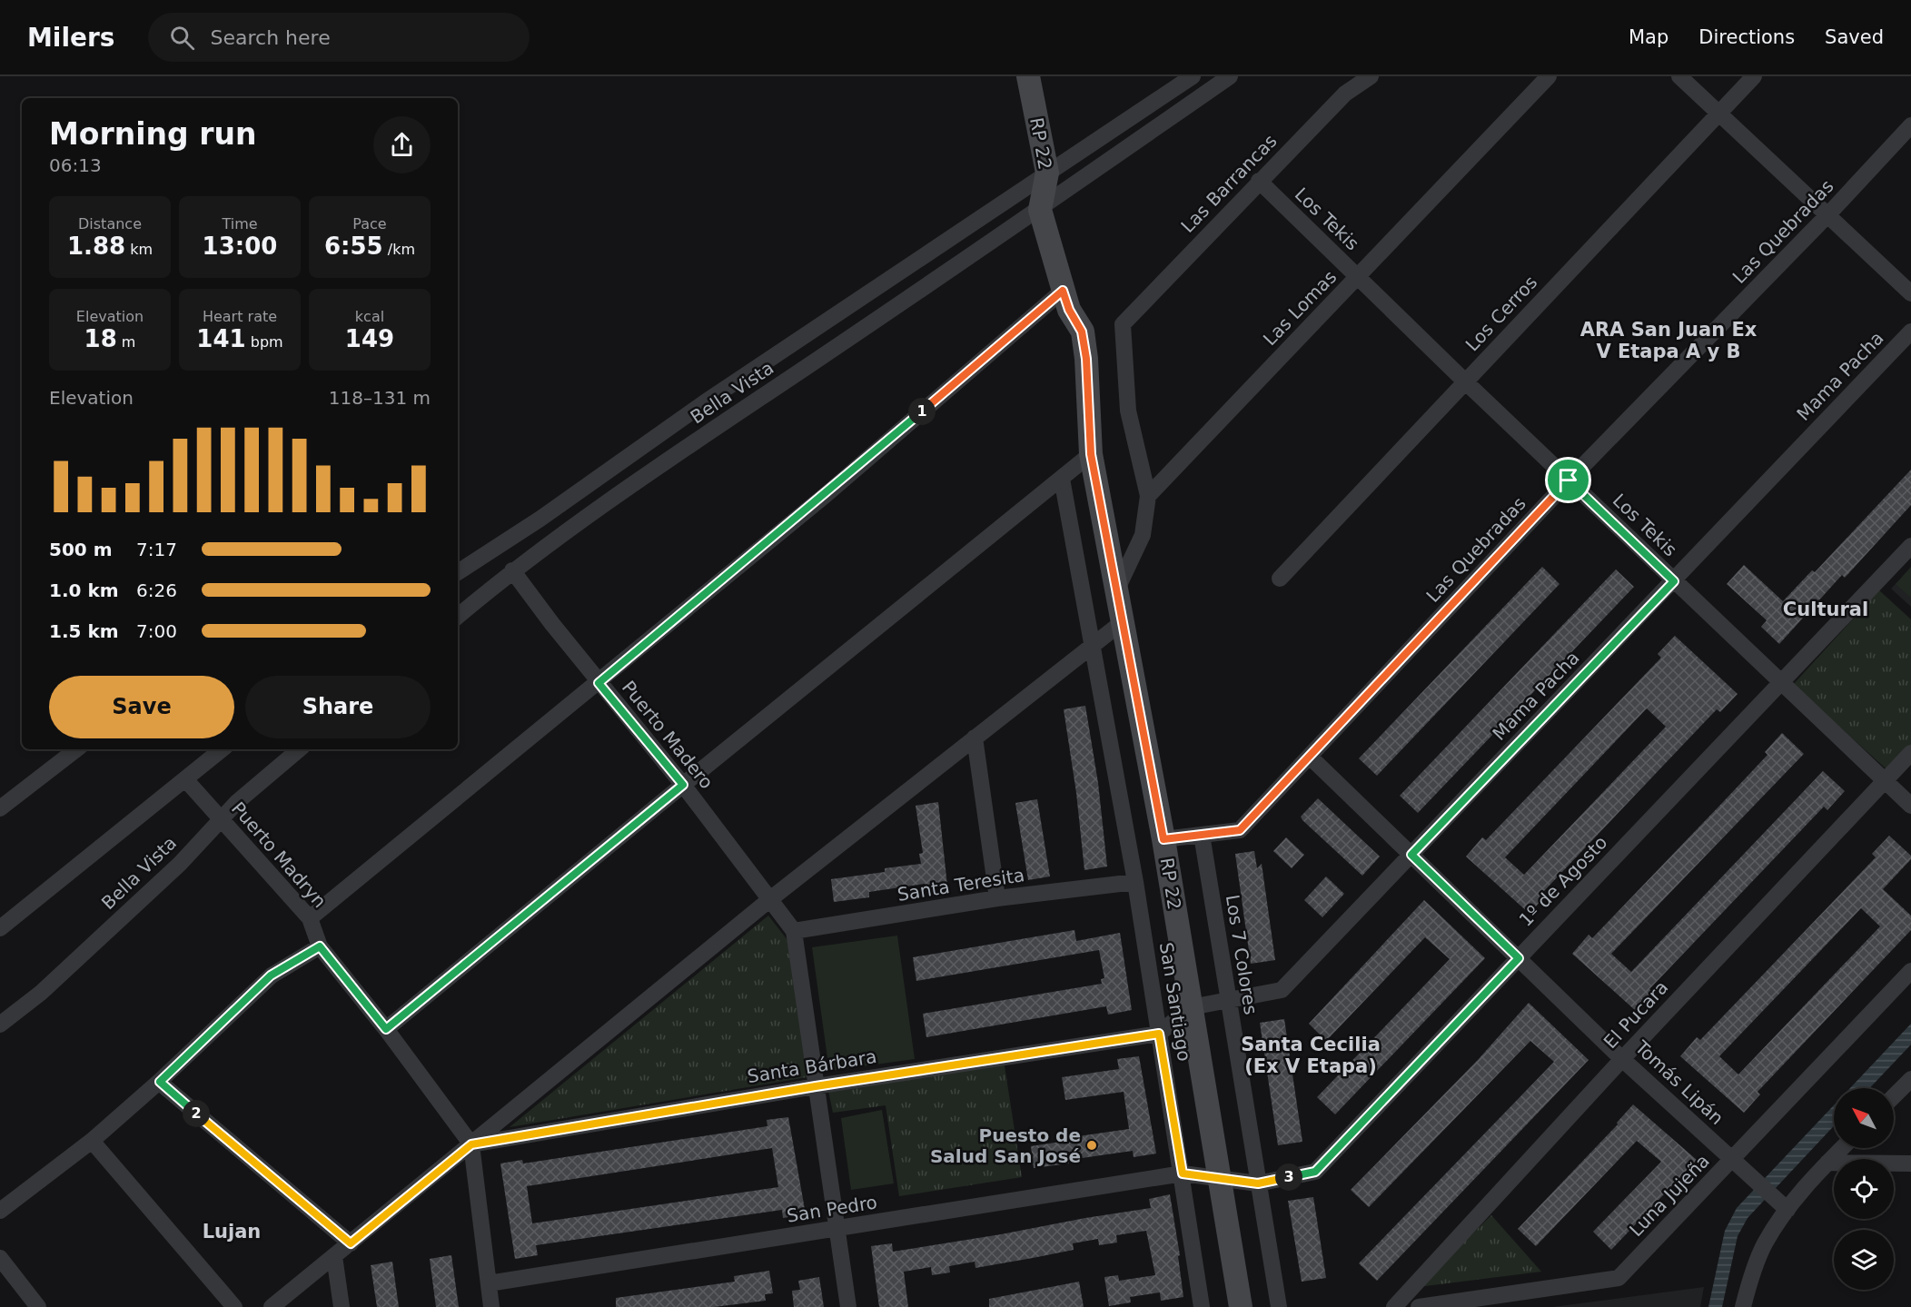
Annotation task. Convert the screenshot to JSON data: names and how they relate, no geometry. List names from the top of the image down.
{
  "streets": {
    "street": [
      "RP 22",
      "Las Barrancas",
      "Los Tekis",
      "Las Quebradas",
      "Las Lomas",
      "Los Cerros",
      "Mama Pacha",
      "Bella Vista",
      "Puerto Madero",
      "Puerto Madryn",
      "1º de Agosto",
      "Santa Teresita",
      "Los 7 Colores",
      "San Santiago",
      "El Pucara",
      "Santa Bárbara",
      "Tomás Lipán",
      "Luna Jujeña",
      "San Pedro"
    ]
  },
  "crossings": [
    ["RP 22", "Las Quebradas"],
    ["RP 22", "Mama Pacha"],
    ["RP 22", "Bella Vista"],
    ["RP 22", "1º de Agosto"],
    ["Las Barrancas", "Los Tekis"],
    ["Las Barrancas", "Las Lomas"],
    ["Los Tekis", "Las Quebradas"],
    ["Los Tekis", "Las Lomas"],
    ["Los Tekis", "Los Cerros"],
    ["Los Tekis", "Mama Pacha"],
    ["Los Tekis", "1º de Agosto"],
    ["Los Tekis", "El Pucara"],
    ["Las Quebradas", "Los 7 Colores"],
    ["Las Quebradas", "Tomás Lipán"],
    ["Mama Pacha", "Los 7 Colores"],
    ["Mama Pacha", "San Santiago"],
    ["Mama Pacha", "Santa Bárbara"],
    ["Mama Pacha", "Tomás Lipán"],
    ["Bella Vista", "Puerto Madero"],
    ["Bella Vista", "Puerto Madryn"],
    ["Puerto Madero", "Santa Teresita"],
    ["Puerto Madryn", "Santa Bárbara"],
    ["1º de Agosto", "Los 7 Colores"],
    ["1º de Agosto", "San Santiago"],
    ["1º de Agosto", "Tomás Lipán"],
    ["1º de Agosto", "San Pedro"],
    ["Santa Teresita", "San Santiago"],
    ["San Santiago", "Santa Bárbara"],
    ["San Santiago", "San Pedro"],
    ["El Pucara", "Tomás Lipán"],
    ["Tomás Lipán", "Luna Jujeña"]
  ],
  "districts": [
    "ARA San Juan Ex V Etapa A y B",
    "Cultural",
    "Santa Cecilia (Ex V Etapa)",
    "Lujan"
  ],
  "places": ["Puesto de Salud San José"],
  "north": "top left",
  "page": {
    "header": "Milers",
    "search": "Search here",
    "nav": ["Map", "Directions", "Saved"],
    "heading": ["Morning run", "06:13"],
    "stats": [
      ["Distance", "1.88 km"],
      ["Time", "13:00"],
      ["Pace", "6:55 /km"],
      ["Elevation", "18 m"],
      ["Heart rate", "141 bpm"],
      ["kcal", "149"]
    ],
    "chart": ["Elevation", "118–131 m"],
    "pins": ["1", "2", "3"],
    "list": [
      {
        "name": "500 m",
        "note": "7:17"
      },
      {
        "name": "1.0 km",
        "note": "6:26"
      },
      {
        "name": "1.5 km",
        "note": "7:00"
      }
    ],
    "buttons": ["Save", "Share"]
  }
}
